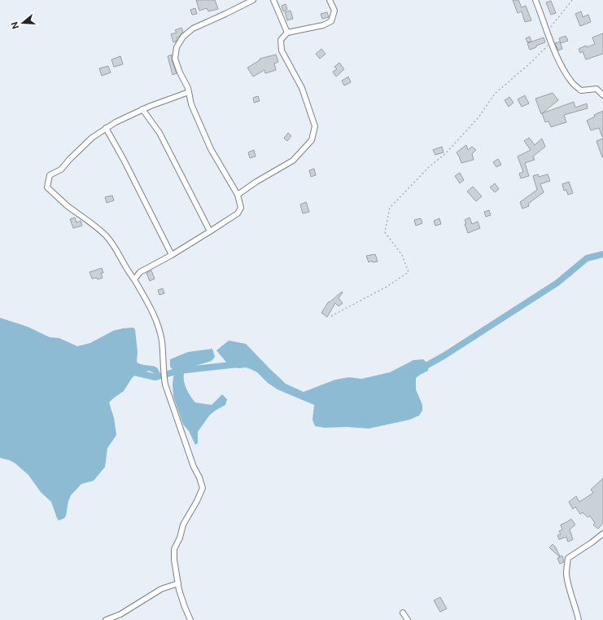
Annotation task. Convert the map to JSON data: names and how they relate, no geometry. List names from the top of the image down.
{
  "north": "left"
}
